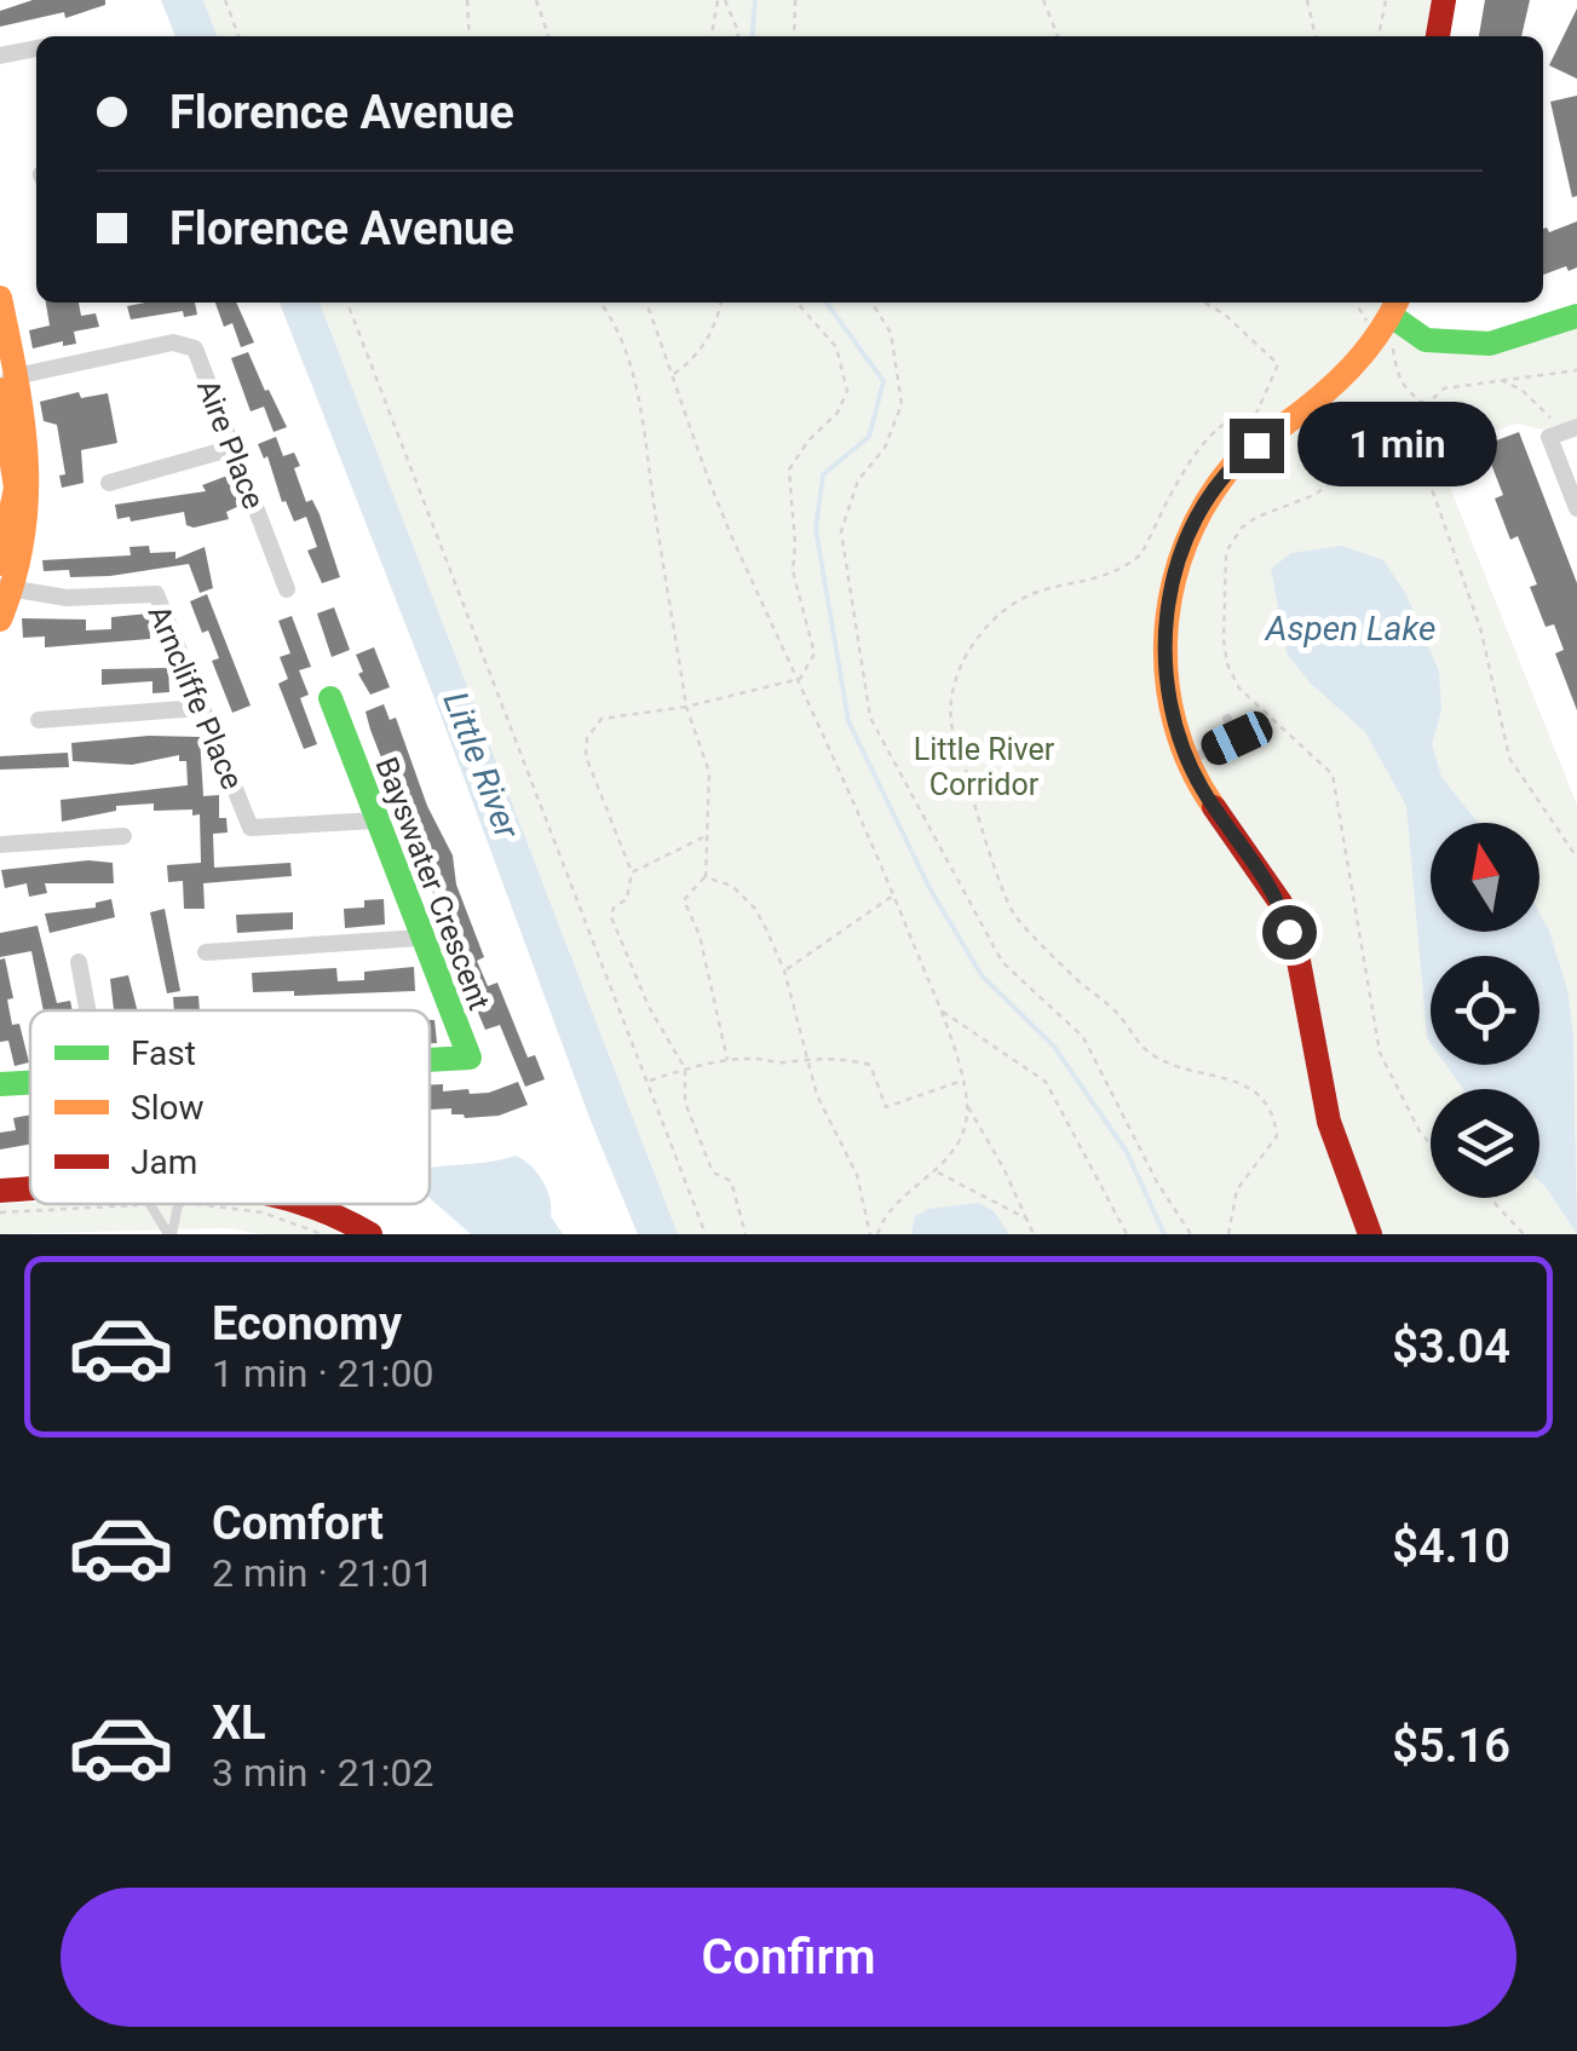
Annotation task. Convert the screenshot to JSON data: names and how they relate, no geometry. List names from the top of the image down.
{
  "streets": {
    "street": ["Aire Place", "Arncliffe Place", "Bayswater Crescent"]
  },
  "crossings": [
    ["Arncliffe Place", "Bayswater Crescent"]
  ],
  "water": ["Aspen Lake", "Little River"],
  "parks": ["Little River Corridor"],
  "legend": ["Fast", "Slow", "Jam"],
  "north": "top",
  "page": {
    "banner": ["Florence Avenue", "Florence Avenue"],
    "bubble": "1 min",
    "list": [
      {
        "name": "Economy",
        "note": "1 min · 21:00",
        "value": "$3.04"
      },
      {
        "name": "Comfort",
        "note": "2 min · 21:01",
        "value": "$4.10"
      },
      {
        "name": "XL",
        "note": "3 min · 21:02",
        "value": "$5.16"
      }
    ],
    "buttons": "Confirm"
  }
}
